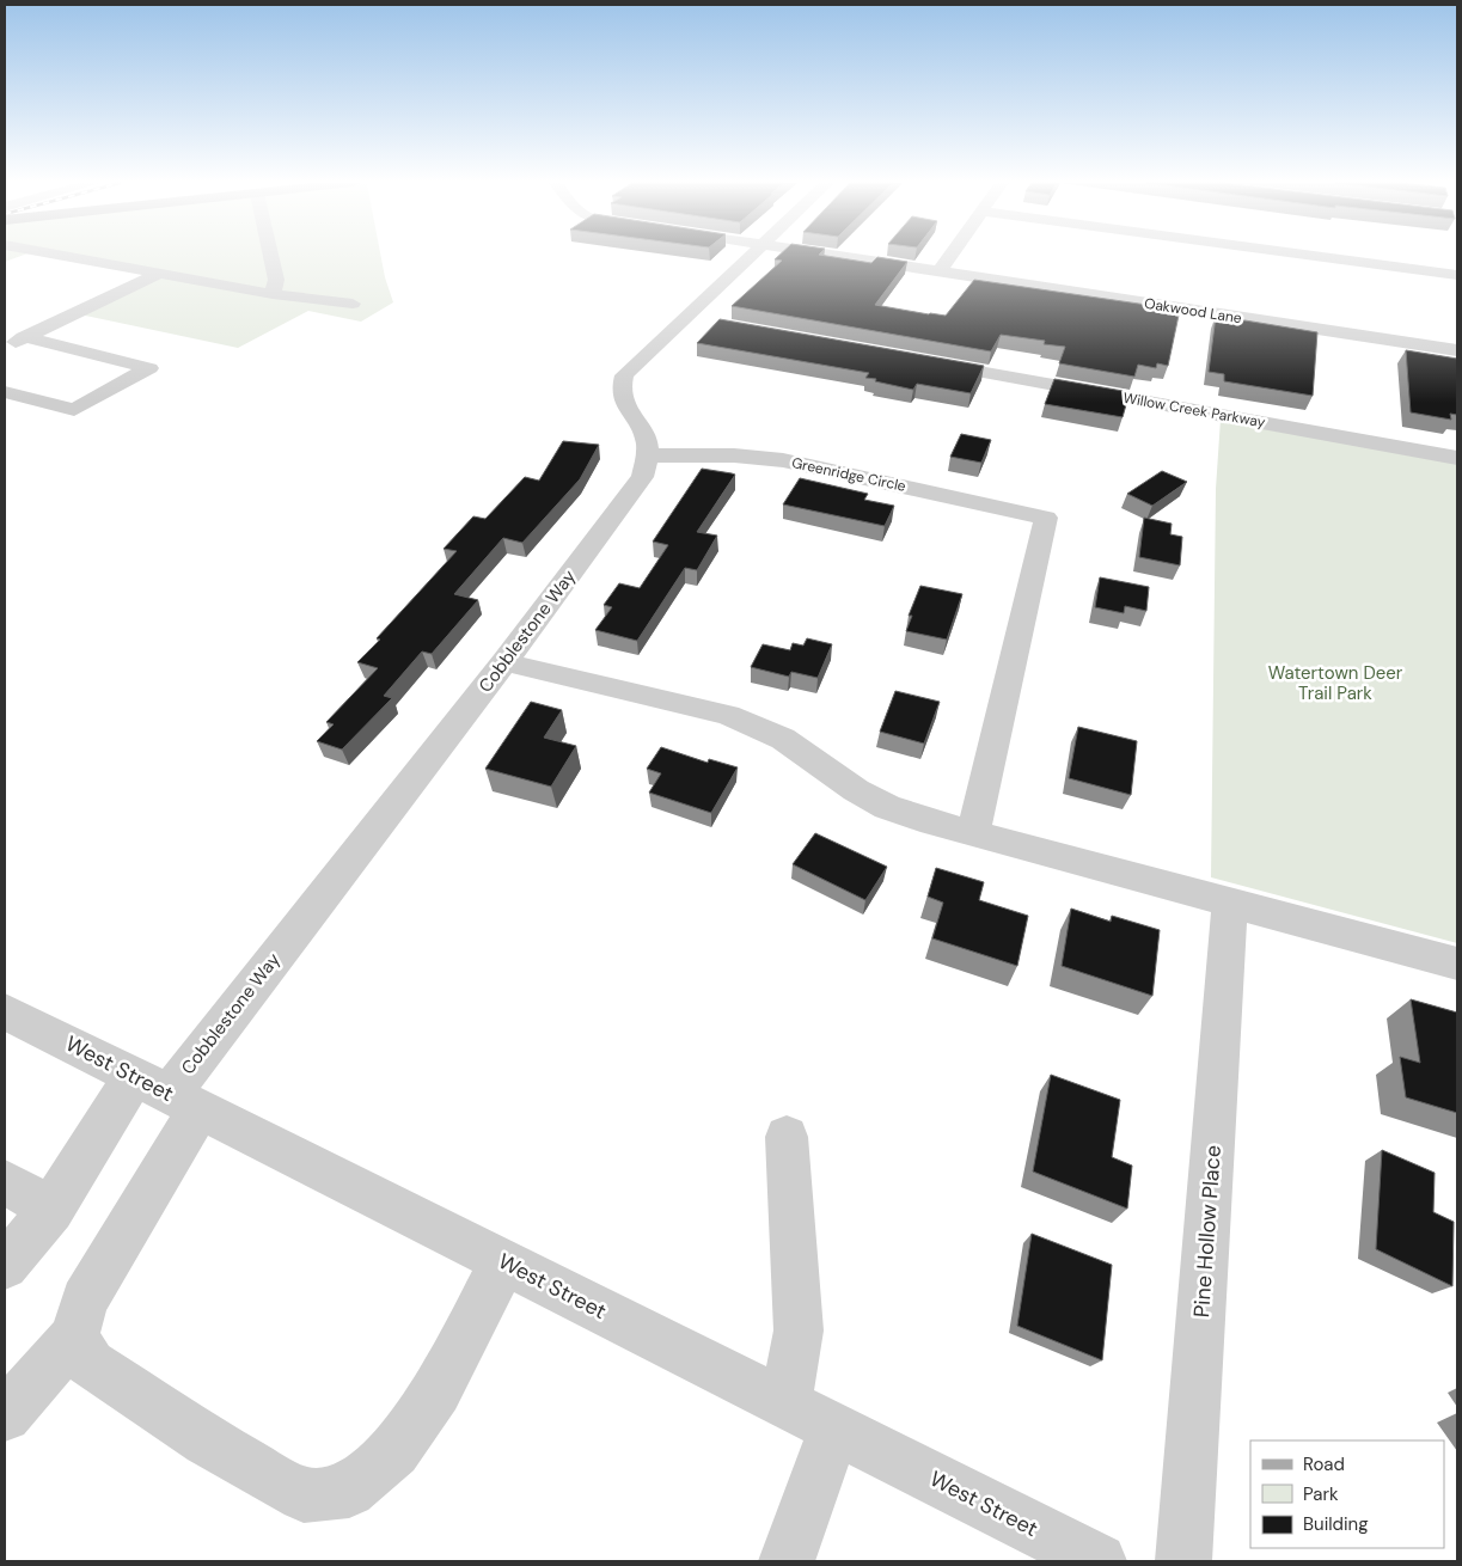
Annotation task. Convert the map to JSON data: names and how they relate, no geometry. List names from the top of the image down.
{
  "streets": {
    "street": [
      "Oakwood Lane",
      "Willow Creek Parkway",
      "Greenridge Circle",
      "Cobblestone Way",
      "West Street",
      "Pine Hollow Place"
    ]
  },
  "crossings": [
    ["Greenridge Circle", "Cobblestone Way"],
    ["Cobblestone Way", "West Street"]
  ],
  "parks": ["Watertown Deer Trail Park"],
  "legend": ["Road", "Park", "Building"]
}
